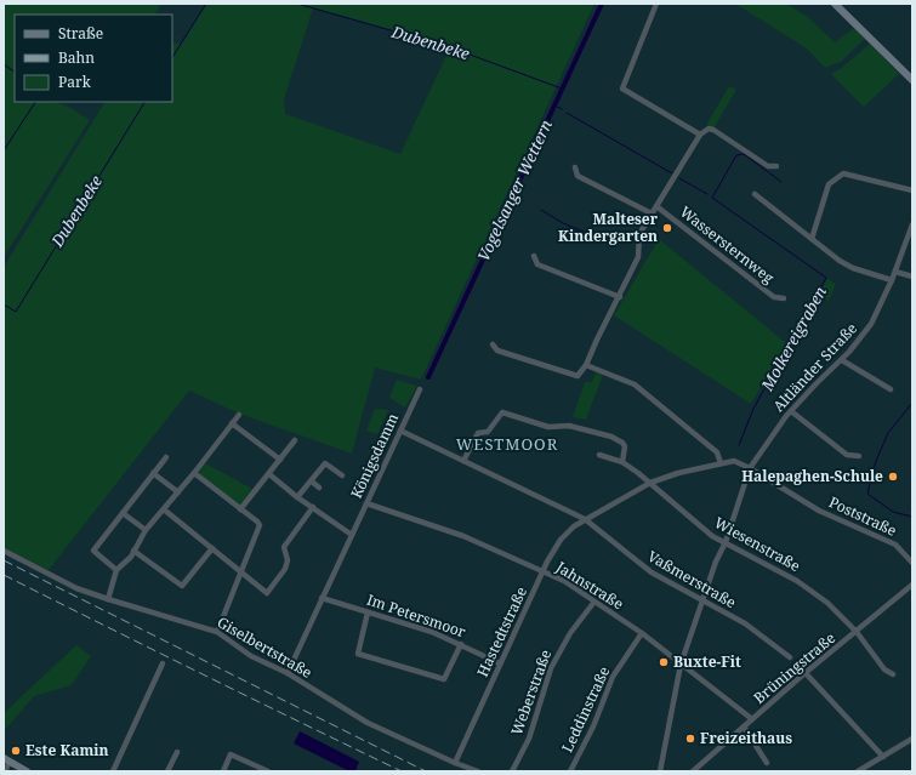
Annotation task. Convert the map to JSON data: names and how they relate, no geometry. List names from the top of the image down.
{
  "streets": {
    "street": [
      "Wassersternweg",
      "Altländer Straße",
      "Königsdamm",
      "Poststraße",
      "Wiesenstraße",
      "Vaßmerstraße",
      "Jahnstraße",
      "Im Petersmoor",
      "Hastedtstraße",
      "Giselbertstraße",
      "Brüningstraße",
      "Weberstraße",
      "Leddinstraße"
    ]
  },
  "crossings": [
    ["Altländer Straße", "Poststraße"],
    ["Altländer Straße", "Wiesenstraße"],
    ["Altländer Straße", "Vaßmerstraße"],
    ["Altländer Straße", "Jahnstraße"],
    ["Königsdamm", "Vaßmerstraße"],
    ["Königsdamm", "Jahnstraße"],
    ["Königsdamm", "Im Petersmoor"],
    ["Königsdamm", "Giselbertstraße"],
    ["Poststraße", "Wiesenstraße"],
    ["Poststraße", "Hastedtstraße"],
    ["Wiesenstraße", "Hastedtstraße"],
    ["Wiesenstraße", "Brüningstraße"],
    ["Vaßmerstraße", "Hastedtstraße"],
    ["Jahnstraße", "Hastedtstraße"],
    ["Jahnstraße", "Brüningstraße"],
    ["Jahnstraße", "Weberstraße"],
    ["Jahnstraße", "Leddinstraße"],
    ["Im Petersmoor", "Hastedtstraße"],
    ["Hastedtstraße", "Giselbertstraße"]
  ],
  "districts": ["WESTMOOR"],
  "water": ["Dubenbeke", "Vogelsanger Wettern", "Molkereigraben"],
  "places": [
    "Malteser Kindergarten",
    "Halepaghen-Schule",
    "Buxte-Fit",
    "Freizeithaus",
    "Este Kamin"
  ],
  "legend": ["Straße", "Bahn", "Park"]
}
